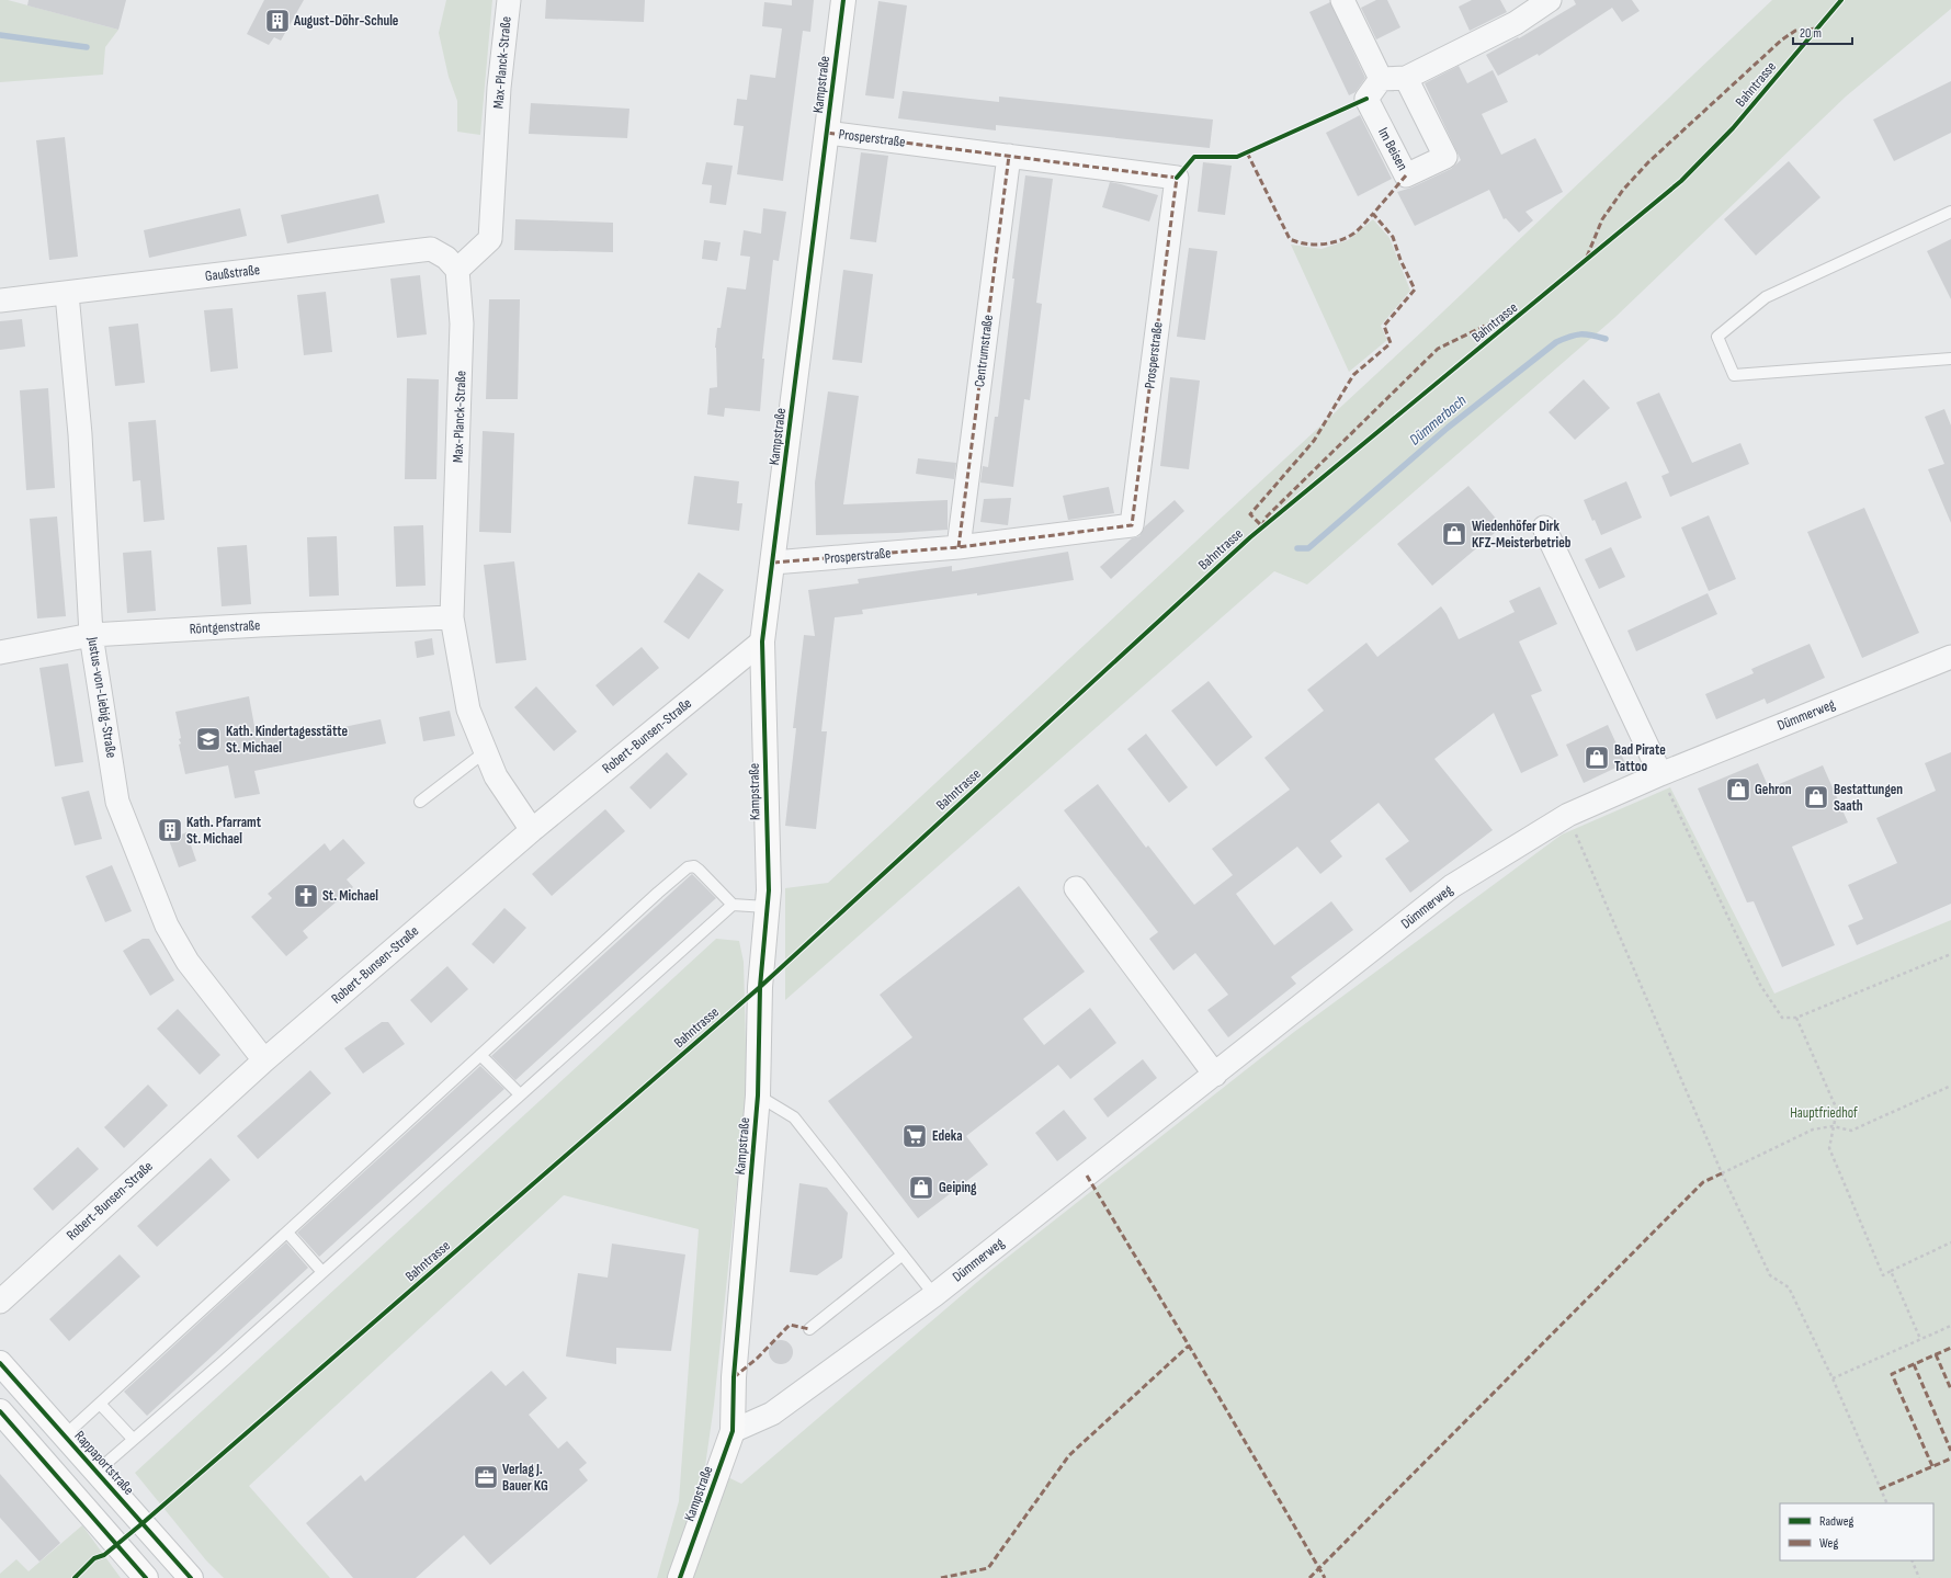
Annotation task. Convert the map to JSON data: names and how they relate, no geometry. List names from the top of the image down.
{
  "streets": {
    "street": [
      "Max-Planck-Straße",
      "Kampstraße",
      "Prosperstraße",
      "Im Beisen",
      "Gaußstraße",
      "Centrumstraße",
      "Röntgenstraße",
      "Justus-von-Liebig-Straße",
      "Dümmerweg",
      "Robert-Bunsen-Straße",
      "Rappaportstraße"
    ],
    "cycle path": ["Bahntrasse"]
  },
  "crossings": [
    ["Max-Planck-Straße", "Gaußstraße"],
    ["Max-Planck-Straße", "Röntgenstraße"],
    ["Max-Planck-Straße", "Robert-Bunsen-Straße"],
    ["Kampstraße", "Prosperstraße"],
    ["Kampstraße", "Dümmerweg"],
    ["Kampstraße", "Robert-Bunsen-Straße"],
    ["Prosperstraße", "Centrumstraße"],
    ["Gaußstraße", "Justus-von-Liebig-Straße"],
    ["Röntgenstraße", "Justus-von-Liebig-Straße"],
    ["Justus-von-Liebig-Straße", "Robert-Bunsen-Straße"]
  ],
  "water": ["Dümmerbach"],
  "parks": ["Hauptfriedhof"],
  "places": {
    "building": ["August-Döhr-Schule", "Kath. Pfarramt St. Michael"],
    "shop": [
      "Wiedenhöfer Dirk KFZ-Meisterbetrieb",
      "Bad Pirate Tattoo",
      "Gehron",
      "Bestattungen Saath",
      "Geiping"
    ],
    "school or university": ["Kath. Kindertagesstätte St. Michael"],
    "church": ["St. Michael"],
    "supermarket": ["Edeka"],
    "office": ["Verlag J. Bauer KG"]
  },
  "legend": ["Radweg", "Weg"],
  "scale_bar": "20 m"
}
